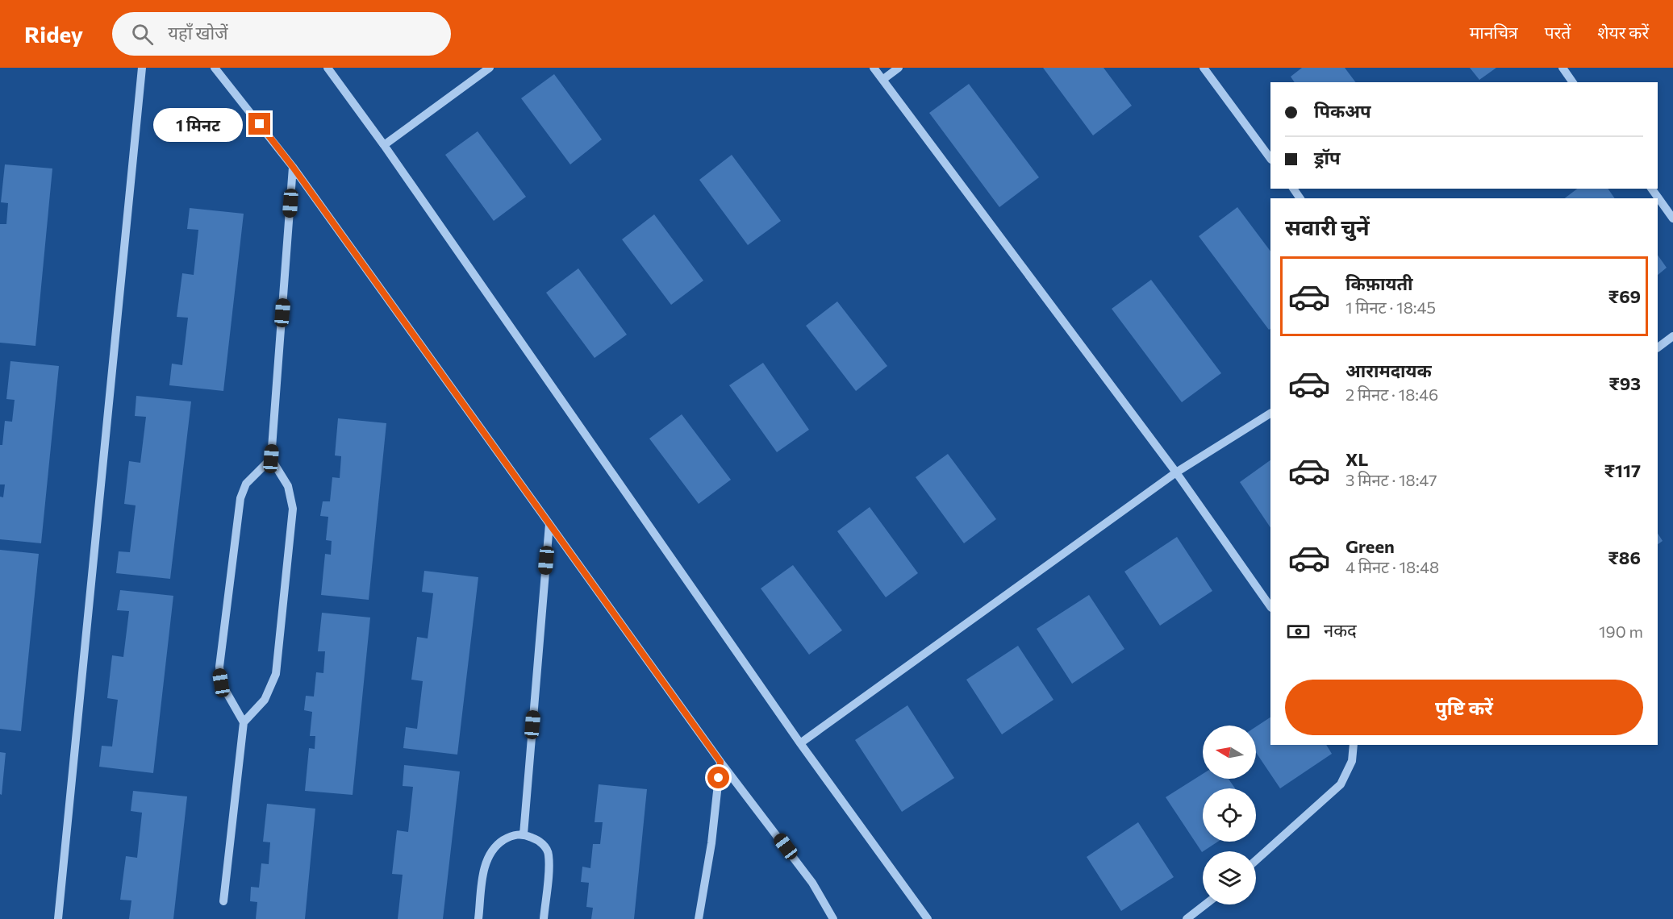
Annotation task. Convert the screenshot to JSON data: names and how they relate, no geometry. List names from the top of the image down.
{
  "north": "left",
  "page": {
    "header": "Ridey",
    "search": "यहाँ खोजें",
    "nav": ["मानचित्र", "परतें", "शेयर करें"],
    "banner": ["पिकअप", "ड्रॉप"],
    "bubble": "1 मिनट",
    "heading": "सवारी चुनें",
    "list": [
      {
        "name": "किफ़ायती",
        "note": "1 मिनट · 18:45",
        "value": "₹69"
      },
      {
        "name": "आरामदायक",
        "note": "2 मिनट · 18:46",
        "value": "₹93"
      },
      {
        "name": "XL",
        "note": "3 मिनट · 18:47",
        "value": "₹117"
      },
      {
        "name": "Green",
        "note": "4 मिनट · 18:48",
        "value": "₹86"
      }
    ],
    "pay": ["नकद", "190 m"],
    "buttons": "पुष्टि करें"
  }
}
